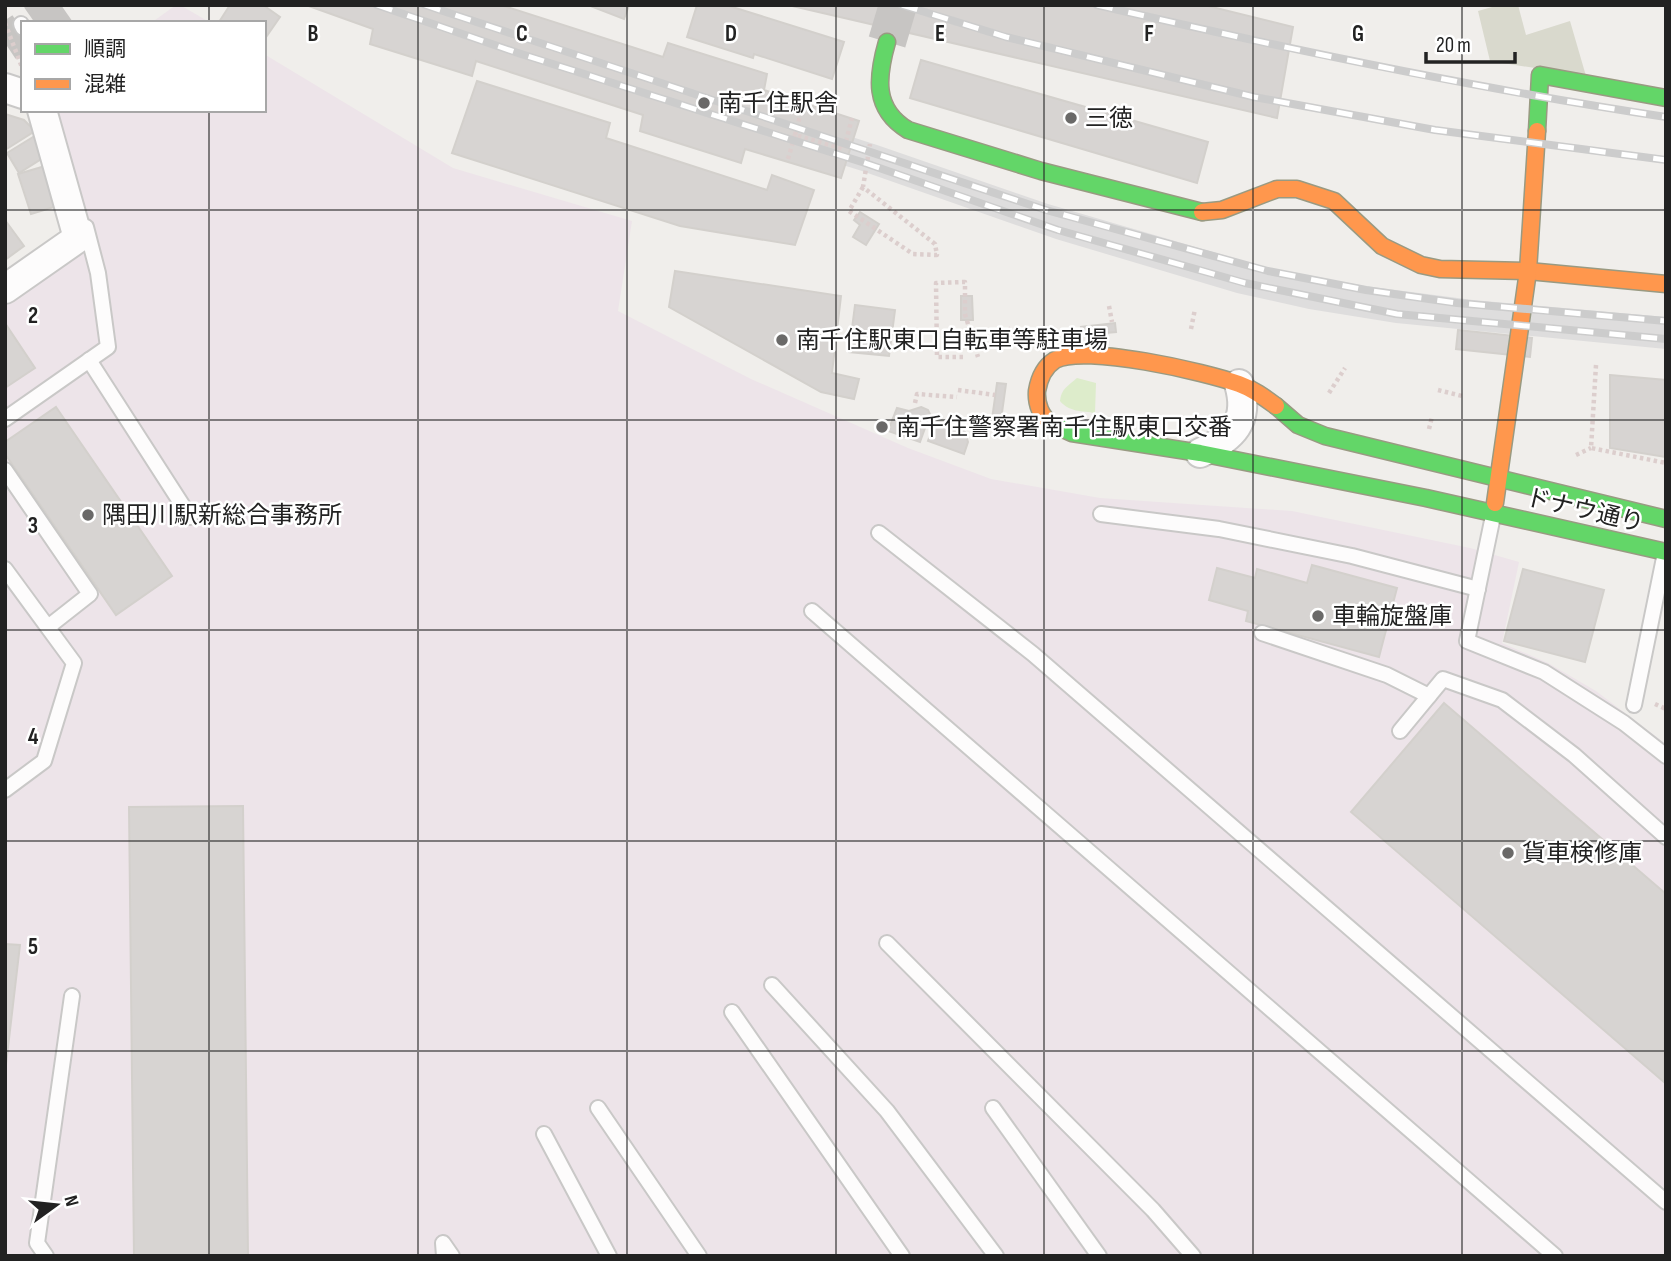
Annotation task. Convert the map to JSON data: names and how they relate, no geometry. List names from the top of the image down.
{
  "streets": {
    "street": ["ドナウ通り"]
  },
  "places": [
    "南千住駅舎",
    "三徳",
    "南千住駅東口自転車等駐車場",
    "南千住警察署南千住駅東口交番",
    "隅田川駅新総合事務所",
    "車輪旋盤庫",
    "貨車検修庫"
  ],
  "legend": ["順調", "混雑"],
  "scale_bar": "20 m",
  "north": "right",
  "grid": {
    "columns": [
      "B",
      "C",
      "D",
      "E",
      "F",
      "G"
    ],
    "rows": [
      "2",
      "3",
      "4",
      "5"
    ]
  }
}
